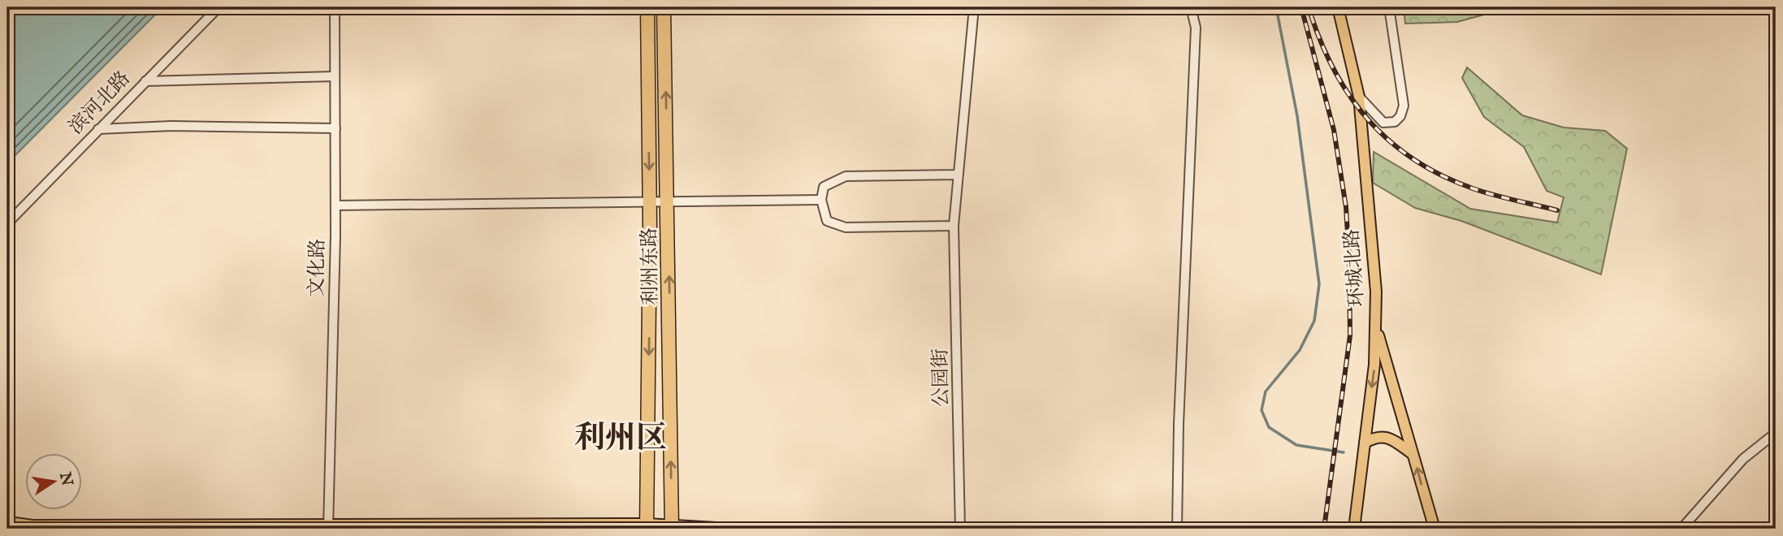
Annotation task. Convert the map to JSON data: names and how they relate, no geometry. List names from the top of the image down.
{
  "streets": {
    "highway": ["利州东路"],
    "main road": ["环城北路"],
    "street": ["滨河北路", "文化路", "公园街"]
  },
  "districts": ["利州区"],
  "north": "right"
}
